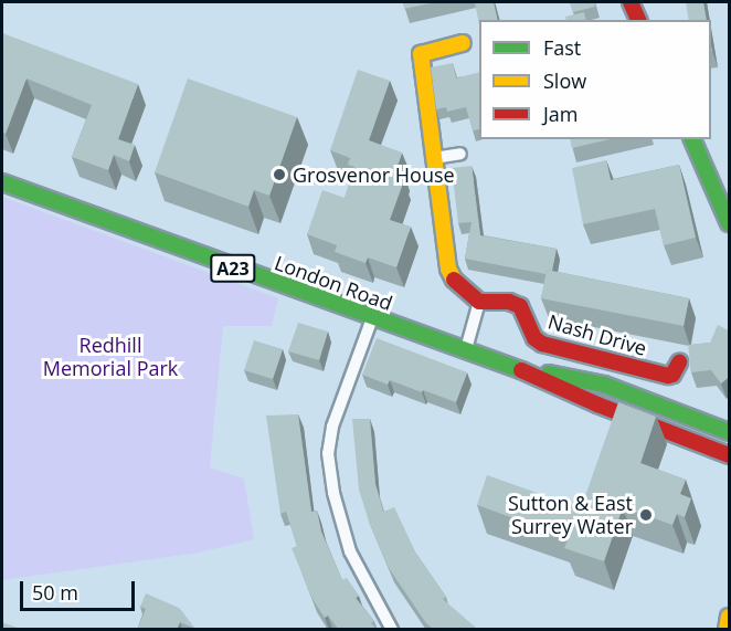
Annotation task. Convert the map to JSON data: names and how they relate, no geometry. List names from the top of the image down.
{
  "streets": {
    "main road": ["A23", "London Road", "Nash Drive"]
  },
  "parks": ["Redhill Memorial Park"],
  "places": ["Grosvenor House", "Sutton & East Surrey Water"],
  "legend": ["Fast", "Slow", "Jam"],
  "scale_bar": "50 m"
}
